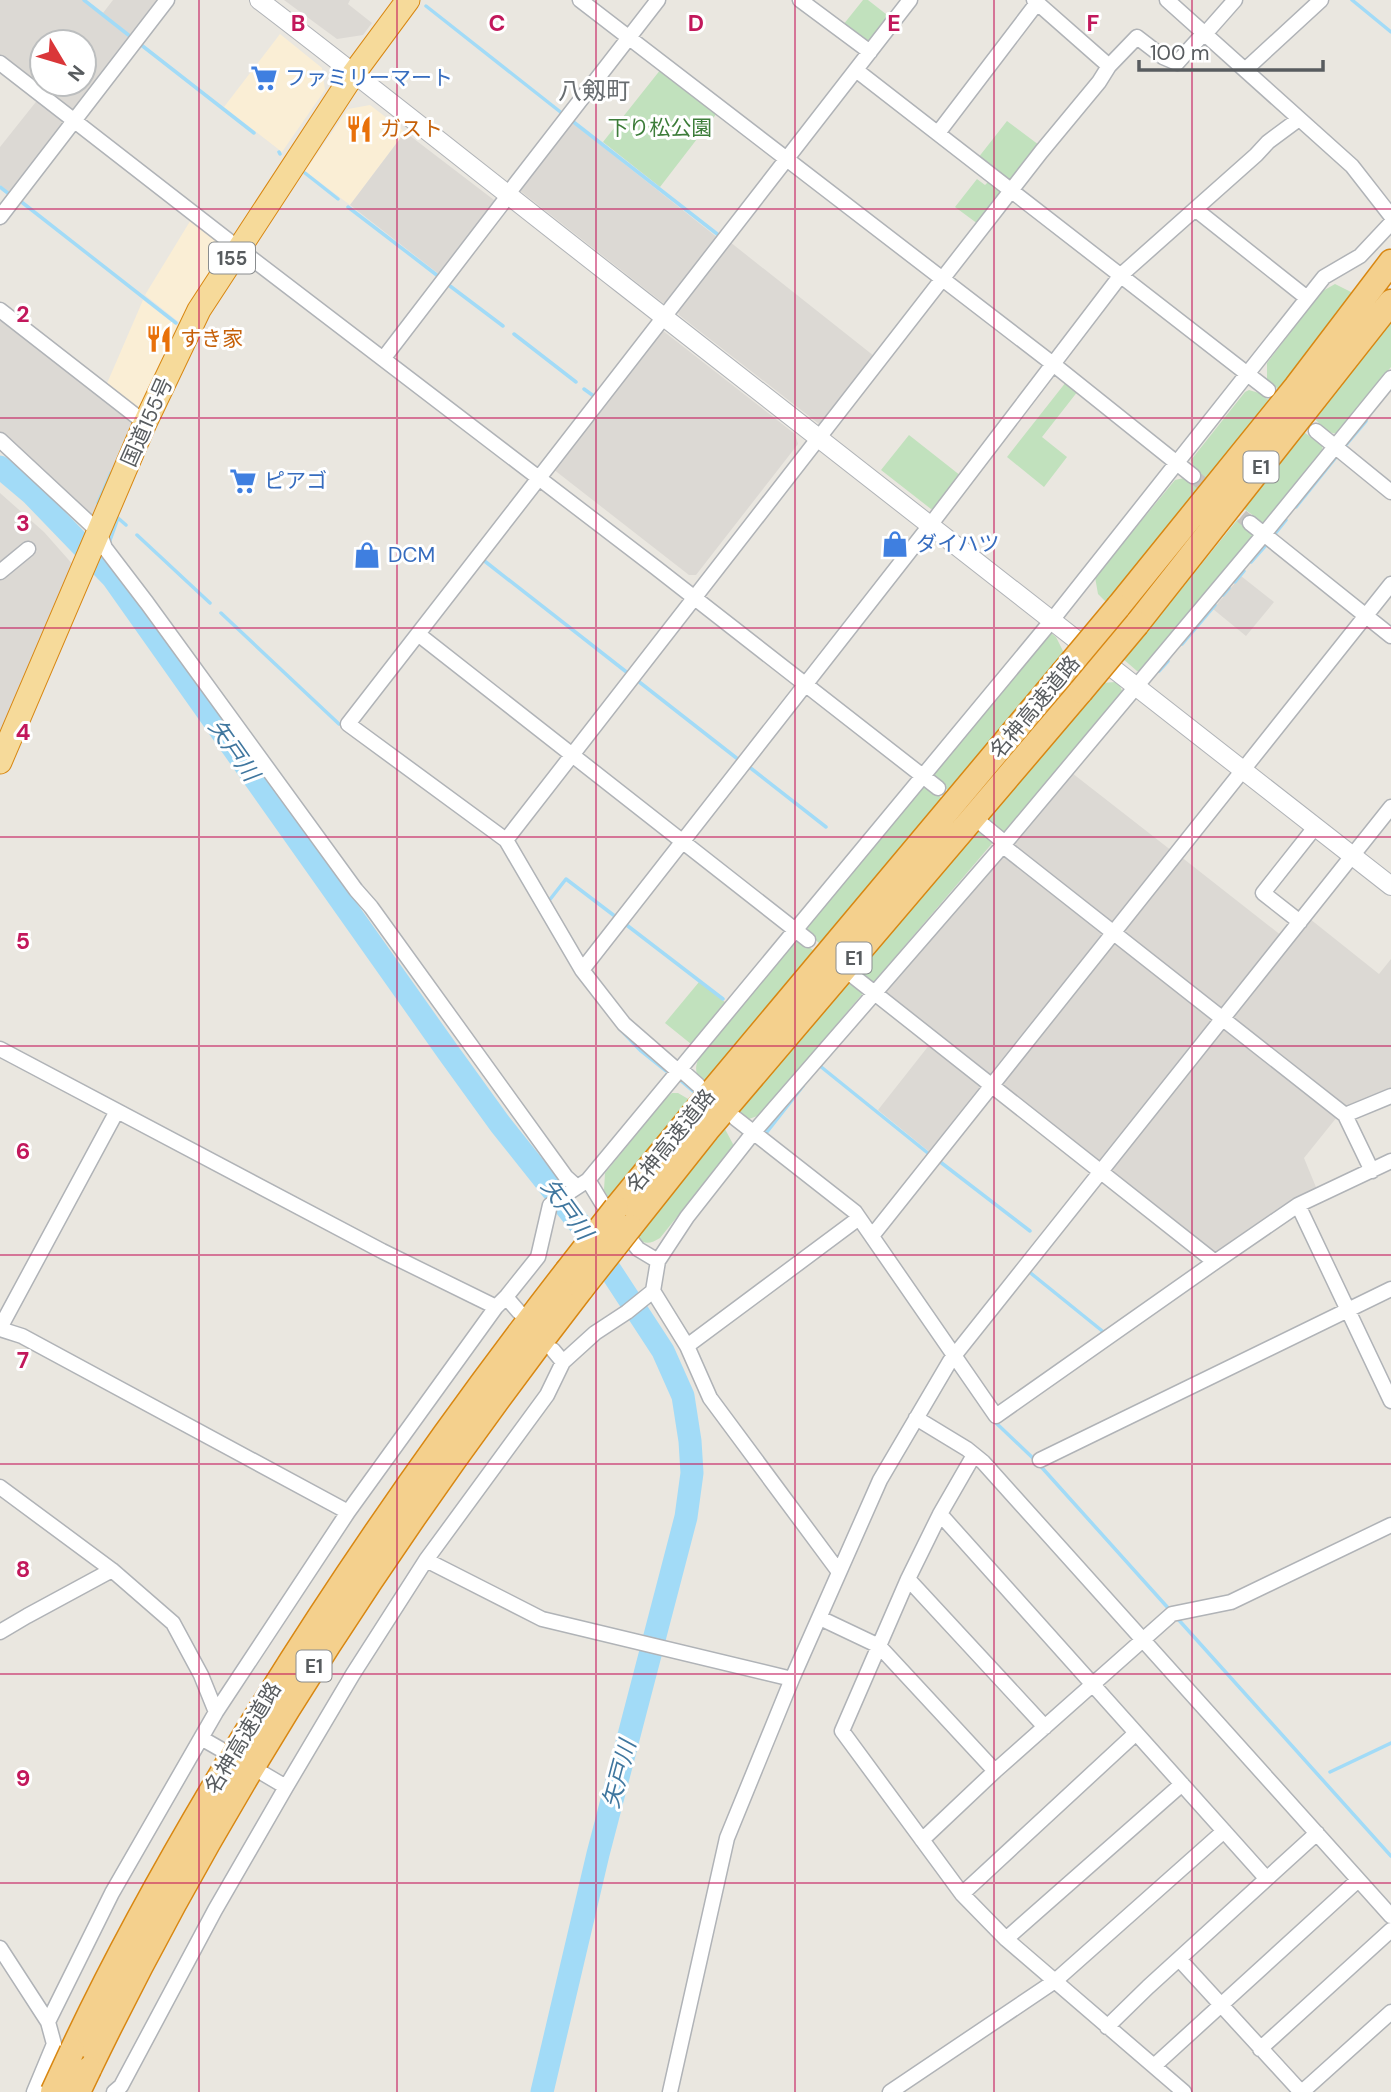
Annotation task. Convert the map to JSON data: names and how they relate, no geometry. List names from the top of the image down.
{
  "streets": {
    "highway": [
      "155",
      "国道155号",
      "E1",
      "名神高速道路"
    ]
  },
  "districts": ["八剱町"],
  "water": ["矢戸川"],
  "parks": ["下り松公園"],
  "places": {
    "supermarket": ["ファミリーマート", "ピアゴ"],
    "restaurant": ["ガスト", "すき家"],
    "shop": ["ダイハツ", "DCM"]
  },
  "scale_bar": "100 m",
  "north": "bottom right",
  "grid": {
    "columns": [
      "B",
      "C",
      "D",
      "E",
      "F"
    ],
    "rows": [
      "2",
      "3",
      "4",
      "5",
      "6",
      "7",
      "8",
      "9"
    ]
  }
}
